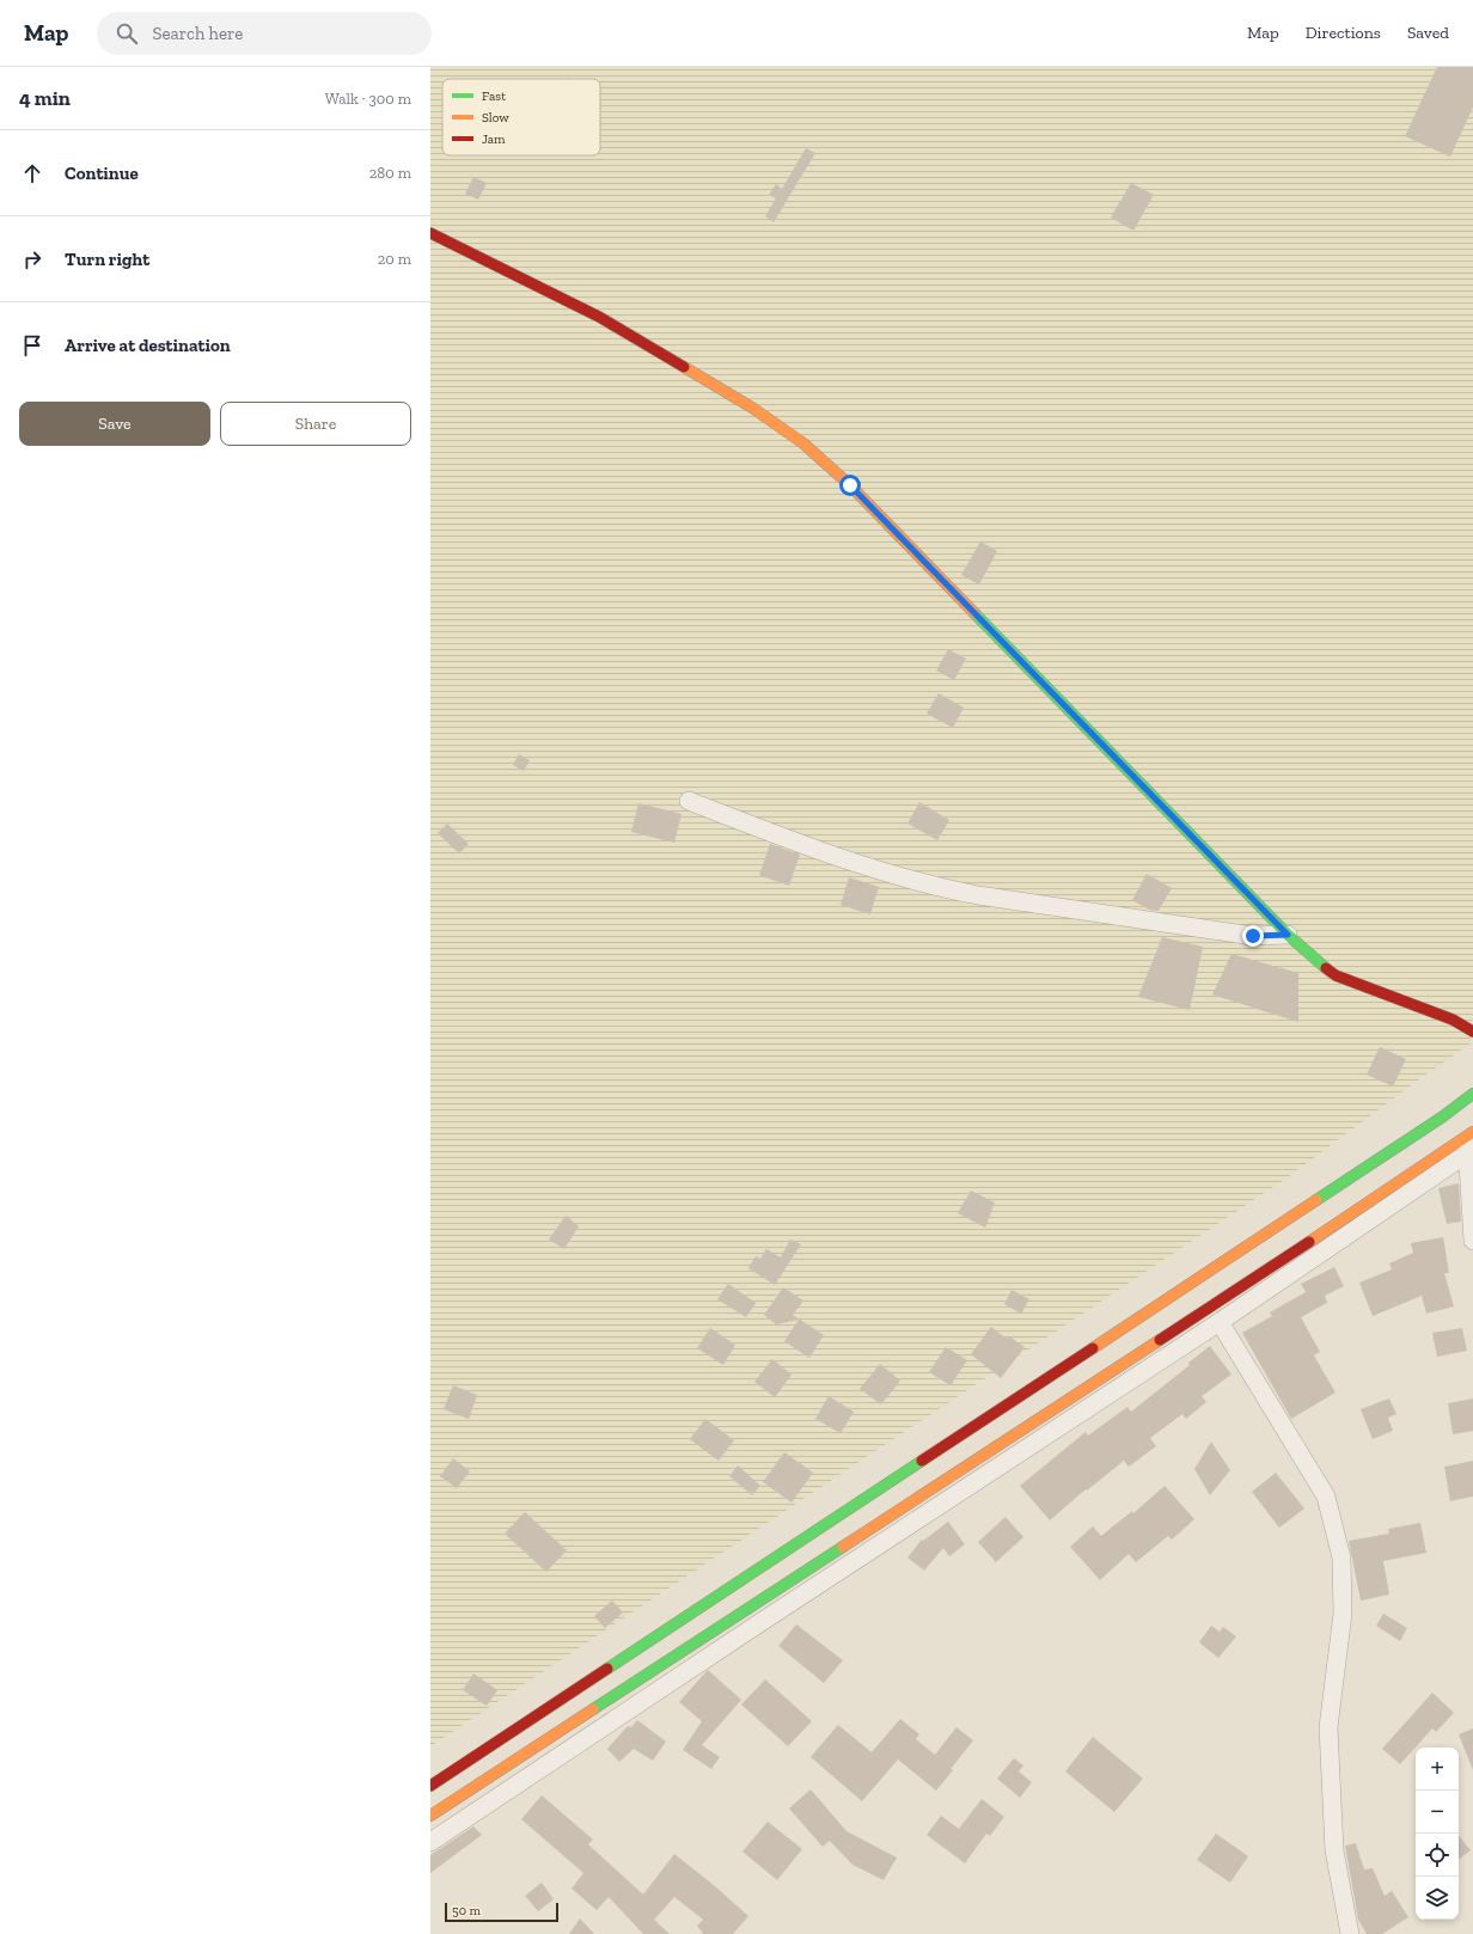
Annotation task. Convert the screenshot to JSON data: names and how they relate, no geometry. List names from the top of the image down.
{
  "legend": ["Fast", "Slow", "Jam"],
  "scale_bar": "50 m",
  "page": {
    "header": "Map",
    "search": "Search here",
    "nav": ["Map", "Directions", "Saved"],
    "heading": ["4 min", "Walk · 300 m"],
    "list": [
      ["Continue", "280 m"],
      ["Turn right", "20 m"],
      "Arrive at destination"
    ],
    "buttons": ["Save", "Share"],
    "map_buttons": ["+", "−"],
    "scale": "50 m"
  }
}
